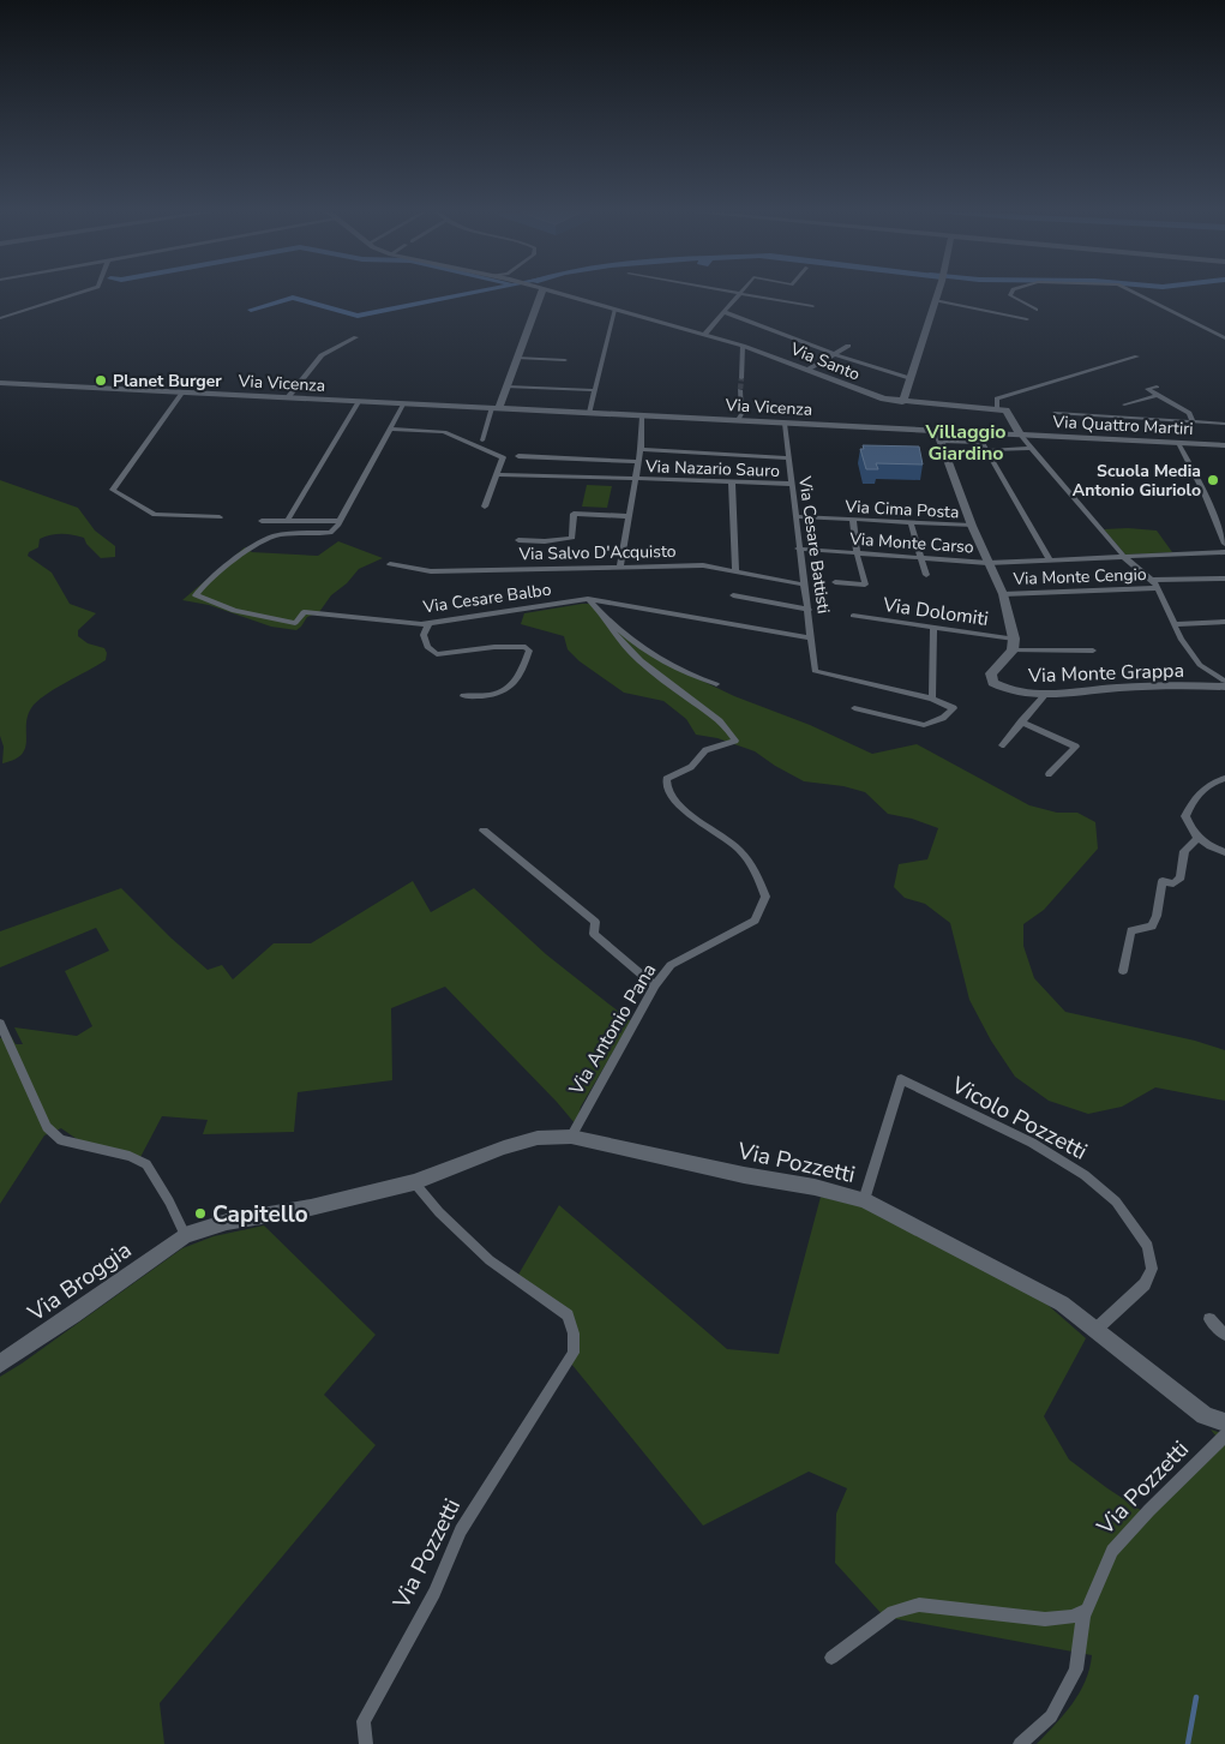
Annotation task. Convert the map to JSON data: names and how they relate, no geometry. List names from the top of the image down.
{
  "streets": {
    "street": [
      "Via Santo",
      "Via Vicenza",
      "Via Quattro Martiri",
      "Via Nazario Sauro",
      "Via Cima Posta",
      "Via Monte Carso",
      "Via Cesare Battisti",
      "Via Salvo D'Acquisto",
      "Via Monte Cengio",
      "Via Cesare Balbo",
      "Via Dolomiti",
      "Via Monte Grappa",
      "Via Antonio Pana",
      "Vicolo Pozzetti",
      "Via Pozzetti",
      "Via Broggia"
    ]
  },
  "crossings": [
    ["Via Vicenza", "Via Quattro Martiri"],
    ["Via Vicenza", "Via Cesare Battisti"],
    ["Via Vicenza", "Via Monte Grappa"],
    ["Via Nazario Sauro", "Via Cesare Battisti"],
    ["Via Cima Posta", "Via Cesare Battisti"],
    ["Via Cima Posta", "Via Monte Grappa"],
    ["Via Monte Carso", "Via Cesare Battisti"],
    ["Via Monte Carso", "Via Monte Grappa"],
    ["Via Cesare Battisti", "Via Salvo D'Acquisto"],
    ["Via Cesare Battisti", "Via Cesare Balbo"],
    ["Via Monte Cengio", "Via Monte Grappa"],
    ["Via Dolomiti", "Via Monte Grappa"],
    ["Via Antonio Pana", "Via Pozzetti"],
    ["Vicolo Pozzetti", "Via Pozzetti"],
    ["Via Pozzetti", "Via Broggia"]
  ],
  "districts": ["Villaggio Giardino"],
  "places": ["Planet Burger", "Scuola Media Antonio Giuriolo", "Capitello"]
}
